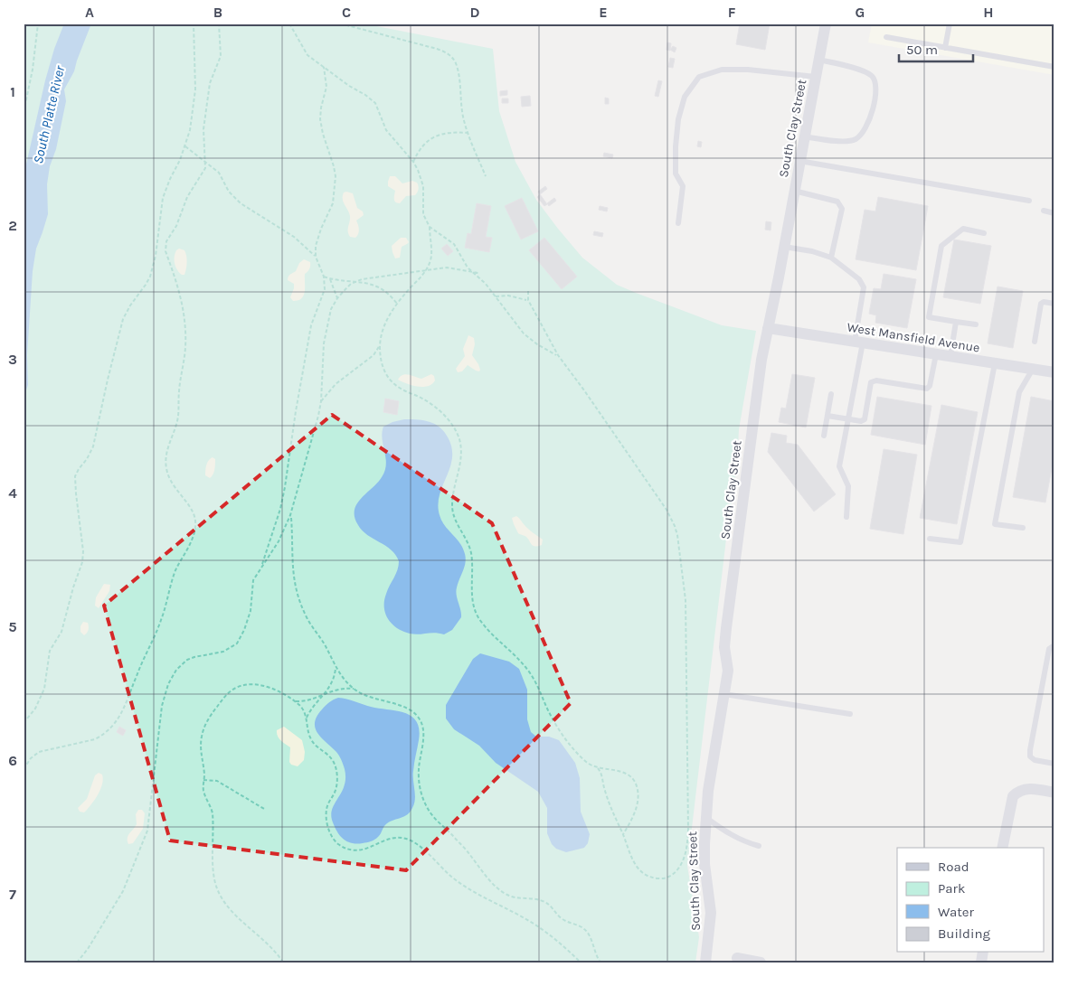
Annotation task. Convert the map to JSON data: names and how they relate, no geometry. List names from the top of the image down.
{
  "streets": {
    "street": ["South Clay Street", "West Mansfield Avenue"]
  },
  "crossings": [
    ["South Clay Street", "West Mansfield Avenue"]
  ],
  "water": ["South Platte River"],
  "legend": [
    "Road",
    "Park",
    "Water",
    "Building"
  ],
  "scale_bar": "50 m",
  "grid": {
    "columns": [
      "A",
      "B",
      "C",
      "D",
      "E",
      "F",
      "G",
      "H"
    ],
    "rows": [
      "1",
      "2",
      "3",
      "4",
      "5",
      "6",
      "7"
    ]
  }
}
